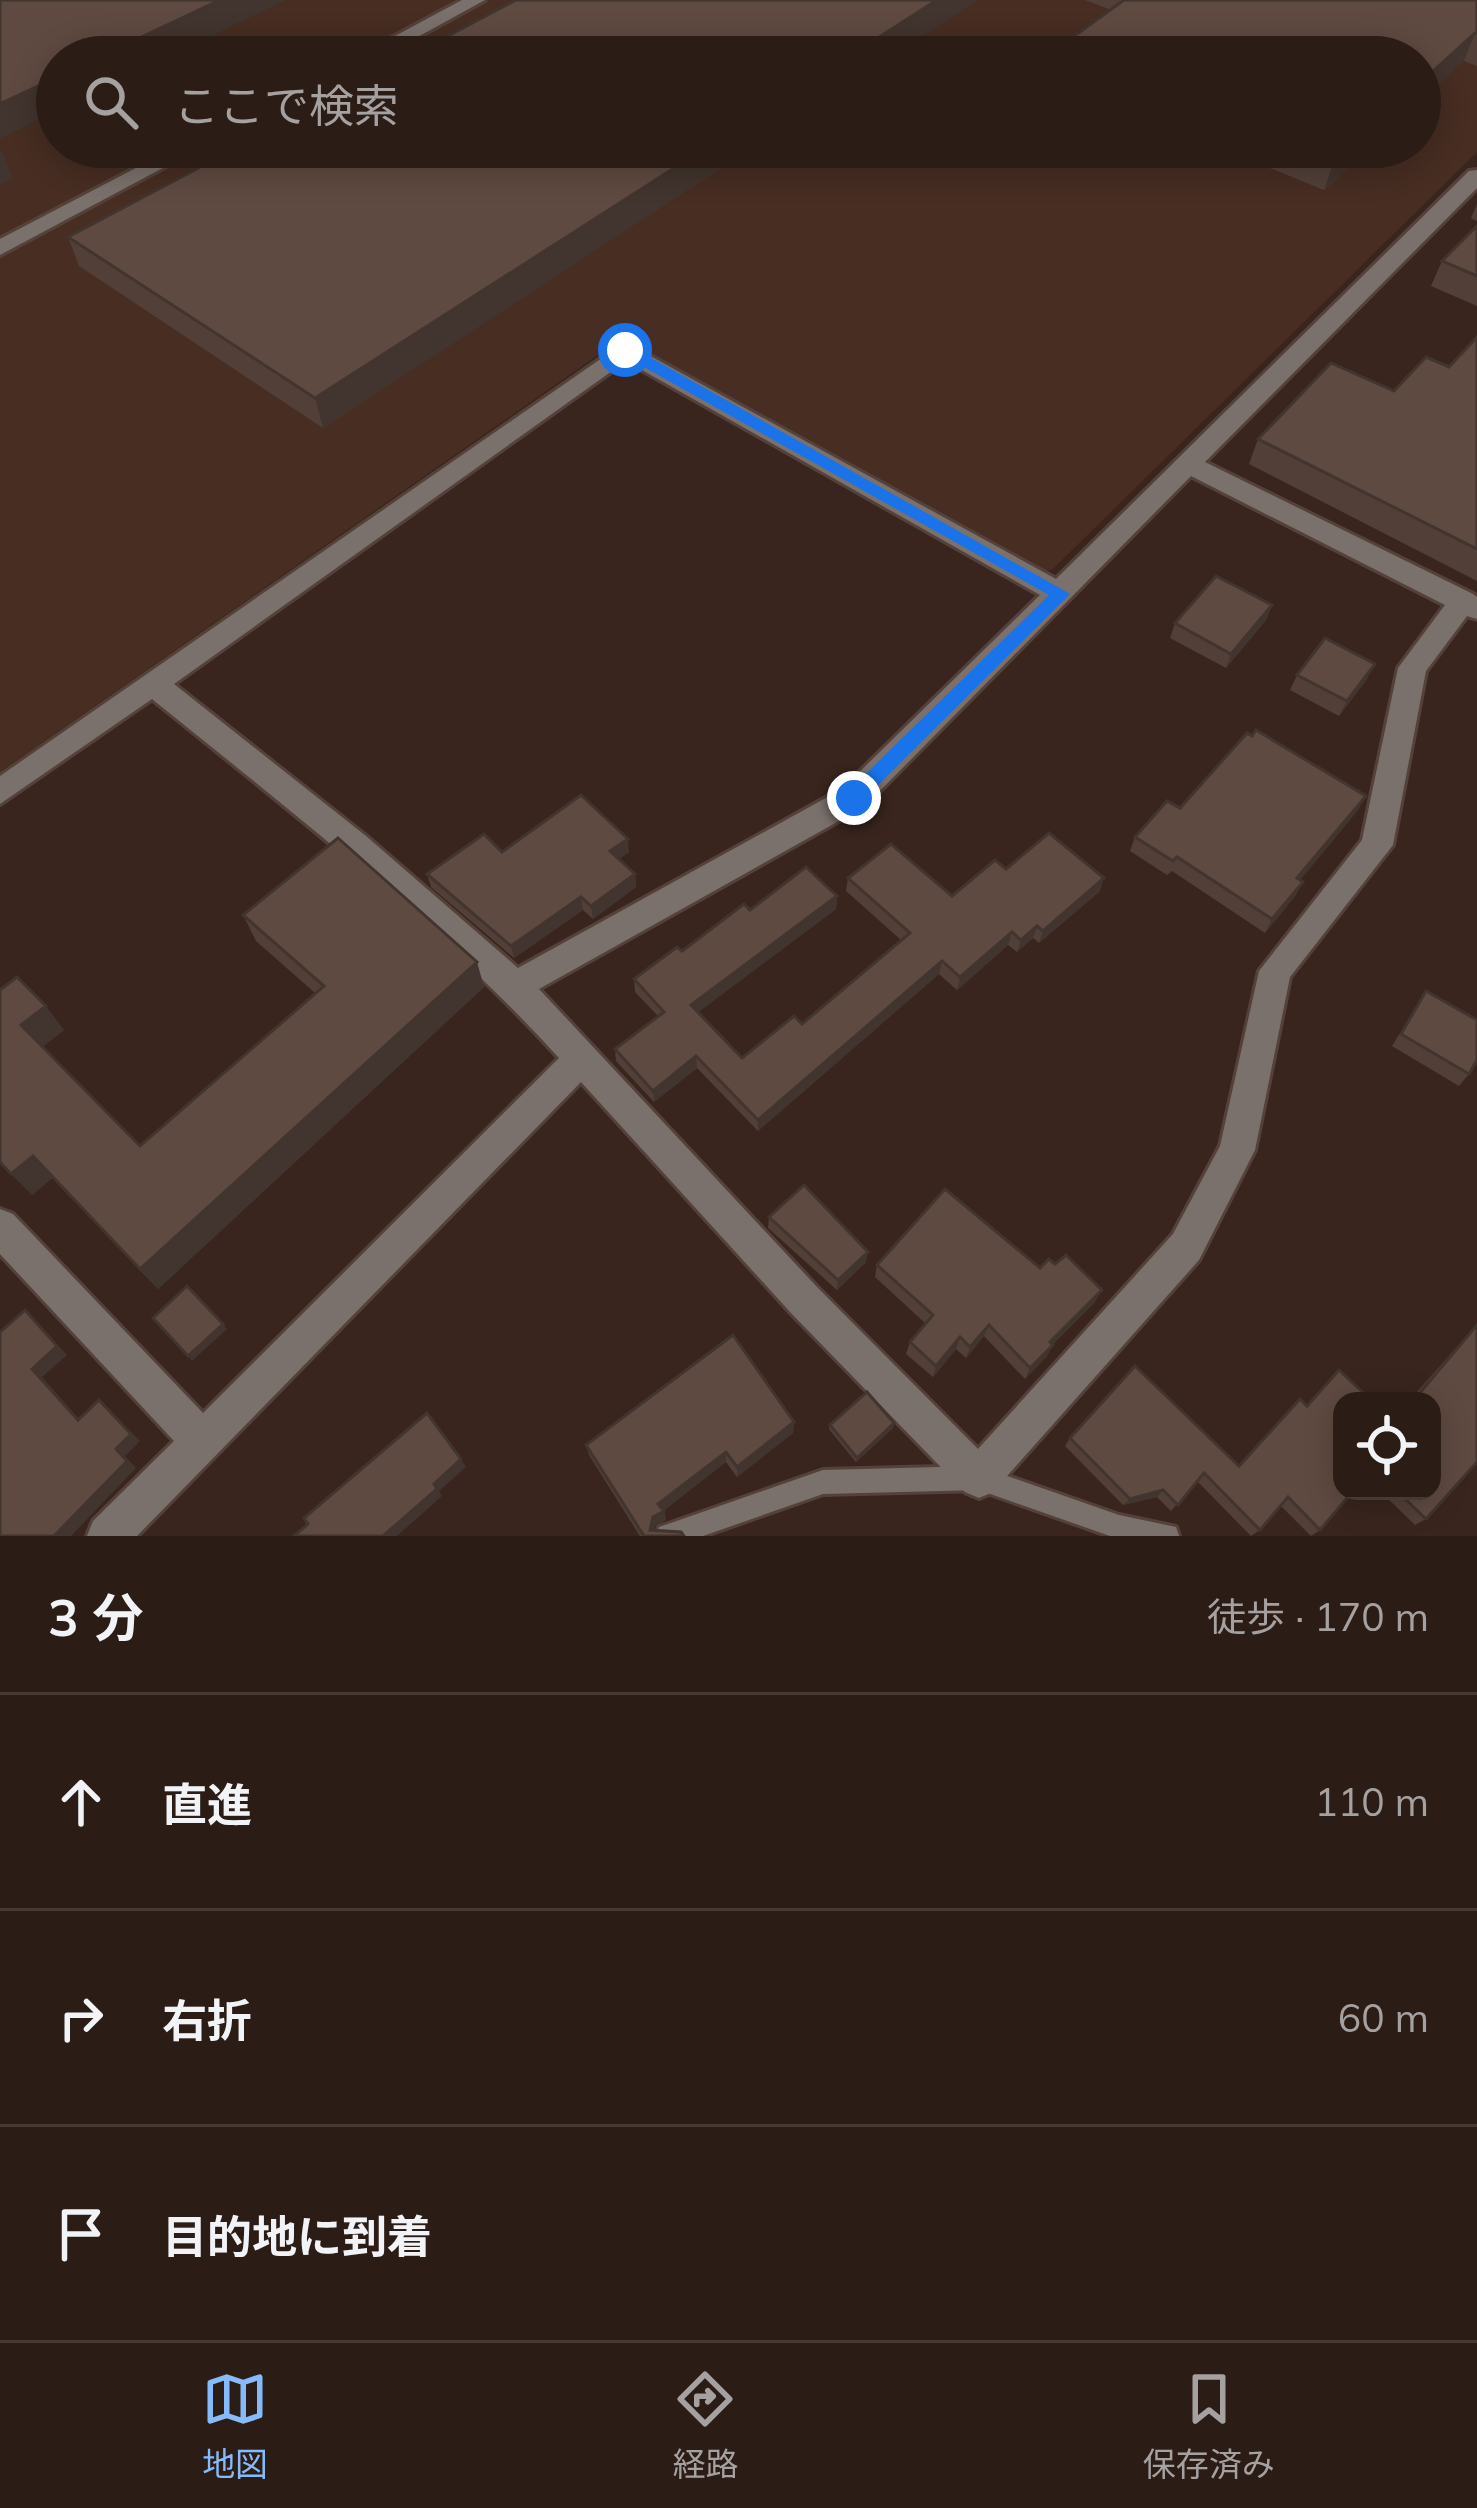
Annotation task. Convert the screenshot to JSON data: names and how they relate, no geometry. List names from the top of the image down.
{
  "page": {
    "search": "ここで検索",
    "heading": ["3 分", "徒歩 · 170 m"],
    "list": [
      ["直進", "110 m"],
      ["右折", "60 m"],
      "目的地に到着"
    ],
    "nav": ["地図", "経路", "保存済み"]
  }
}
